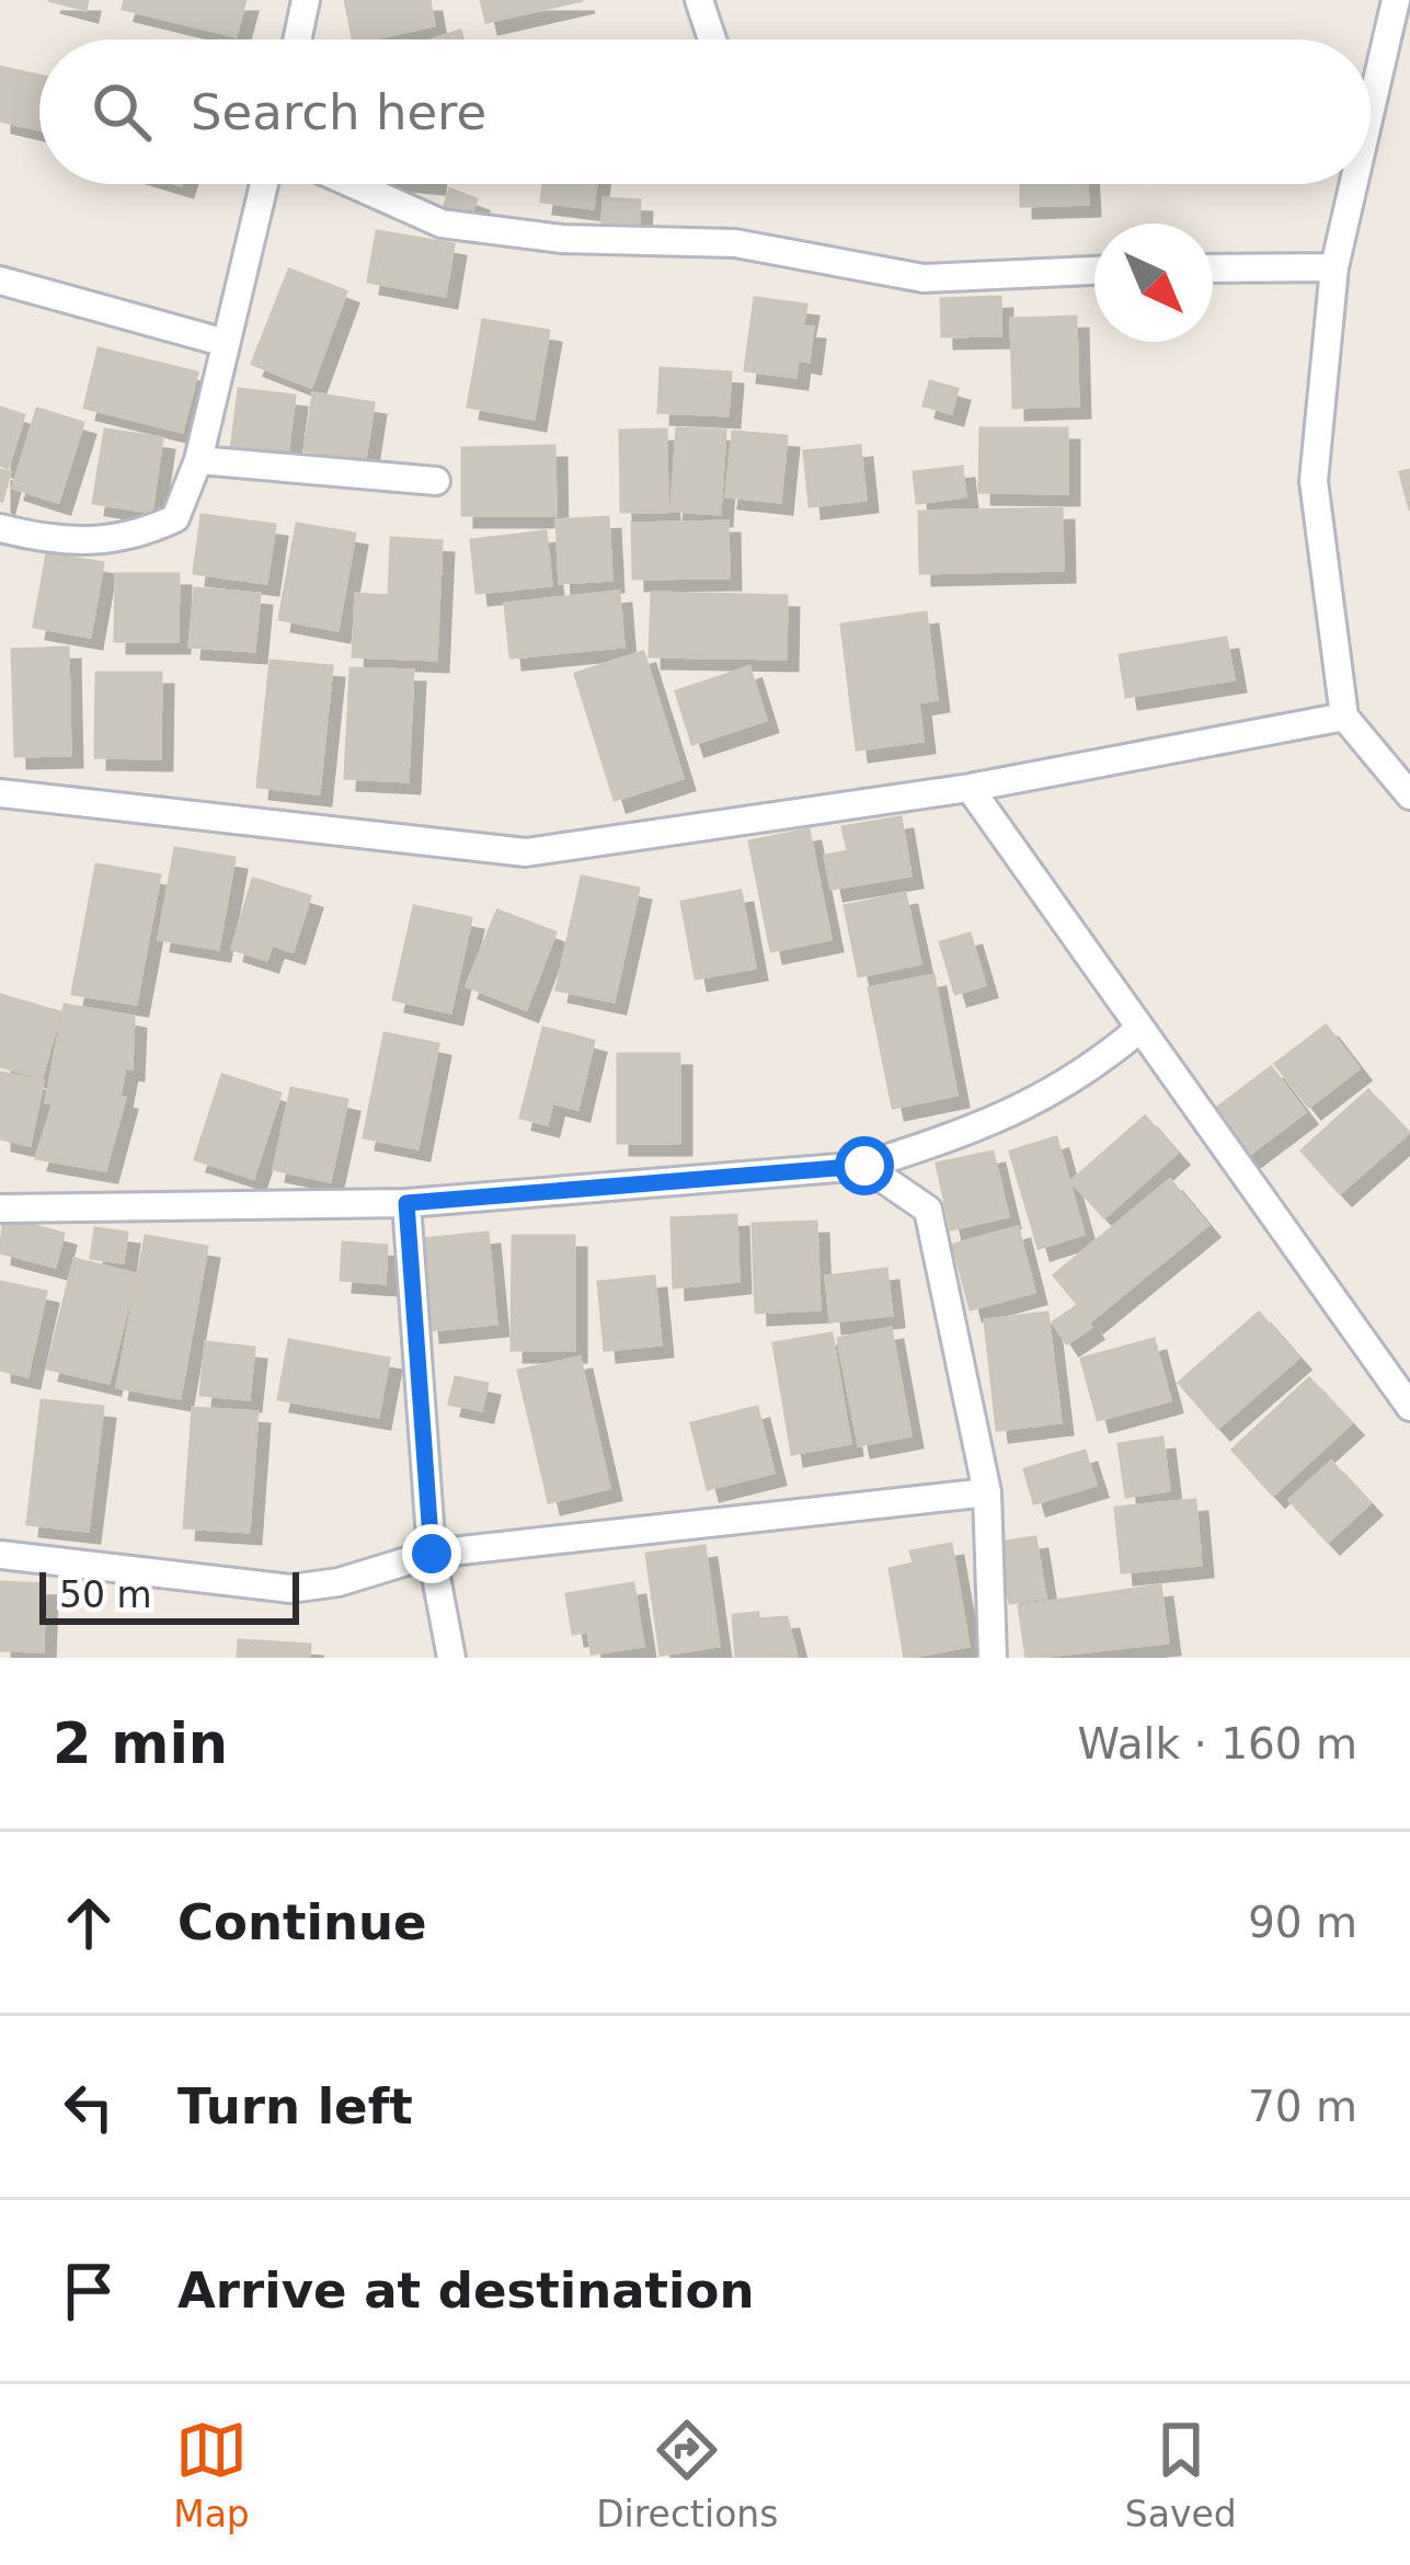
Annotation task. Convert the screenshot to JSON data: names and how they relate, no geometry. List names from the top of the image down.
{
  "scale_bar": "50 m",
  "north": "bottom right",
  "page": {
    "search": "Search here",
    "scale": "50 m",
    "heading": ["2 min", "Walk · 160 m"],
    "list": [
      ["Continue", "90 m"],
      ["Turn left", "70 m"],
      "Arrive at destination"
    ],
    "nav": ["Map", "Directions", "Saved"]
  }
}
